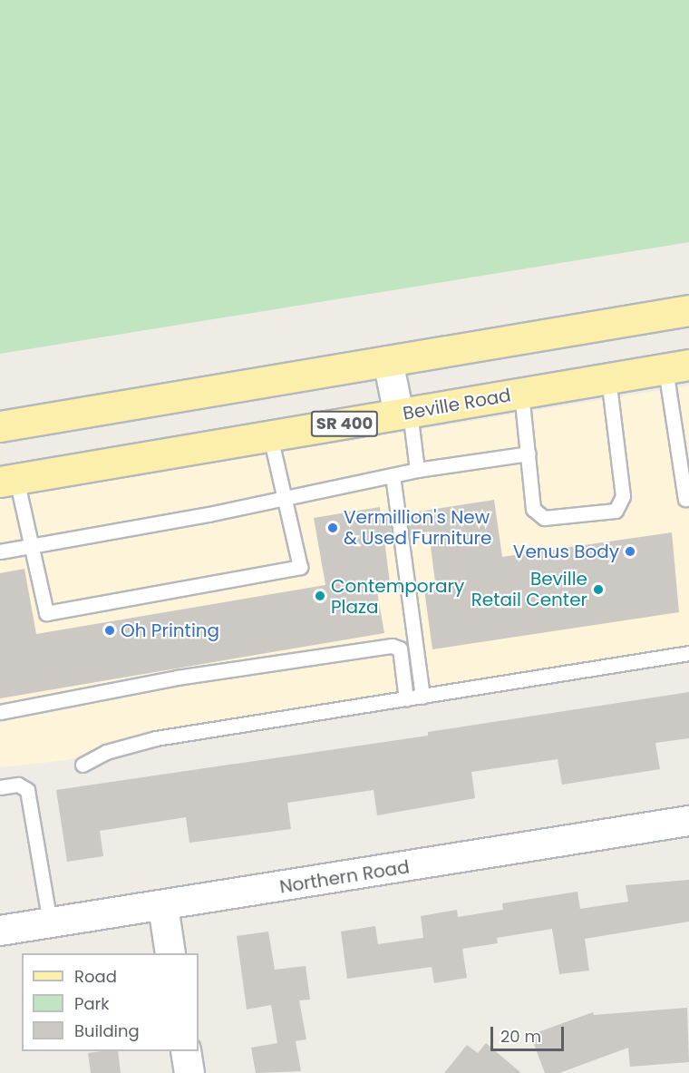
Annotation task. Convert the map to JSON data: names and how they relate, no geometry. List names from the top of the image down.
{
  "streets": {
    "main road": ["Beville Road", "SR 400"],
    "street": ["Northern Road"]
  },
  "places": [
    "Vermillion's New & Used Furniture",
    "Venus Body",
    "Beville Retail Center",
    "Contemporary Plaza",
    "Oh Printing"
  ],
  "legend": ["Road", "Park", "Building"],
  "scale_bar": "20 m"
}
